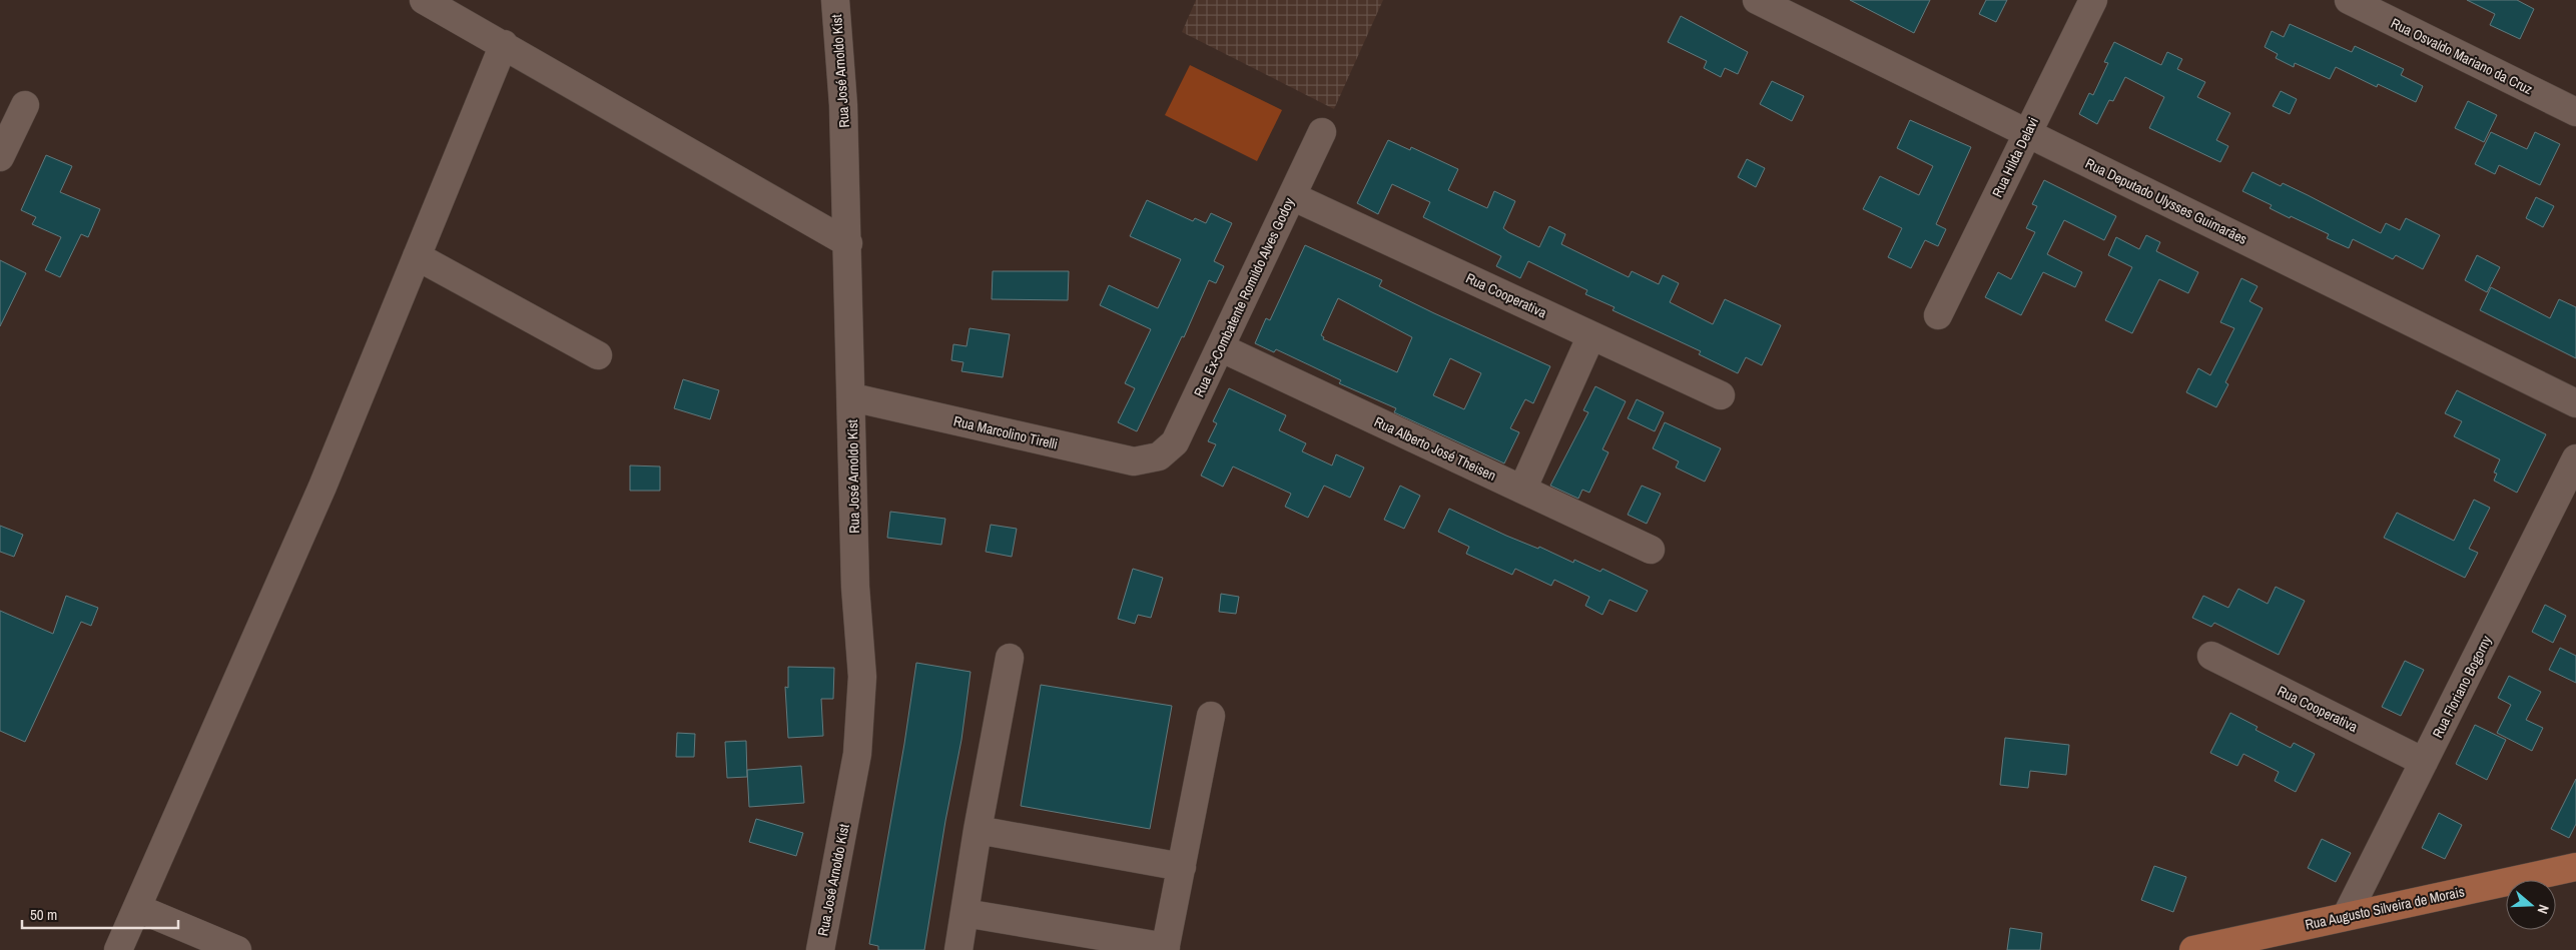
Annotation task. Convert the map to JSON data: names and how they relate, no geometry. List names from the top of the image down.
{
  "streets": {
    "main road": ["Rua Augusto Silveira de Morais"],
    "street": [
      "Rua Osvaldo Mariano da Cruz",
      "Rua José Arnoldo Kist",
      "Rua Hilda Delavi",
      "Rua Deputado Ulysses Guimarães",
      "Rua Cooperativa",
      "Rua Ex-Combatente Romildo Alves Godoy",
      "Rua Marcolino Tirelli",
      "Rua Alberto José Theisen",
      "Rua Floriano Bogorny"
    ]
  },
  "crossings": [
    ["Rua José Arnoldo Kist", "Rua Marcolino Tirelli"],
    ["Rua Hilda Delavi", "Rua Deputado Ulysses Guimarães"],
    ["Rua Cooperativa", "Rua Ex-Combatente Romildo Alves Godoy"],
    ["Rua Cooperativa", "Rua Floriano Bogorny"],
    ["Rua Ex-Combatente Romildo Alves Godoy", "Rua Marcolino Tirelli"],
    ["Rua Ex-Combatente Romildo Alves Godoy", "Rua Alberto José Theisen"],
    ["Rua Floriano Bogorny", "Rua Augusto Silveira de Morais"]
  ],
  "scale_bar": "50 m",
  "north": "right"
}
